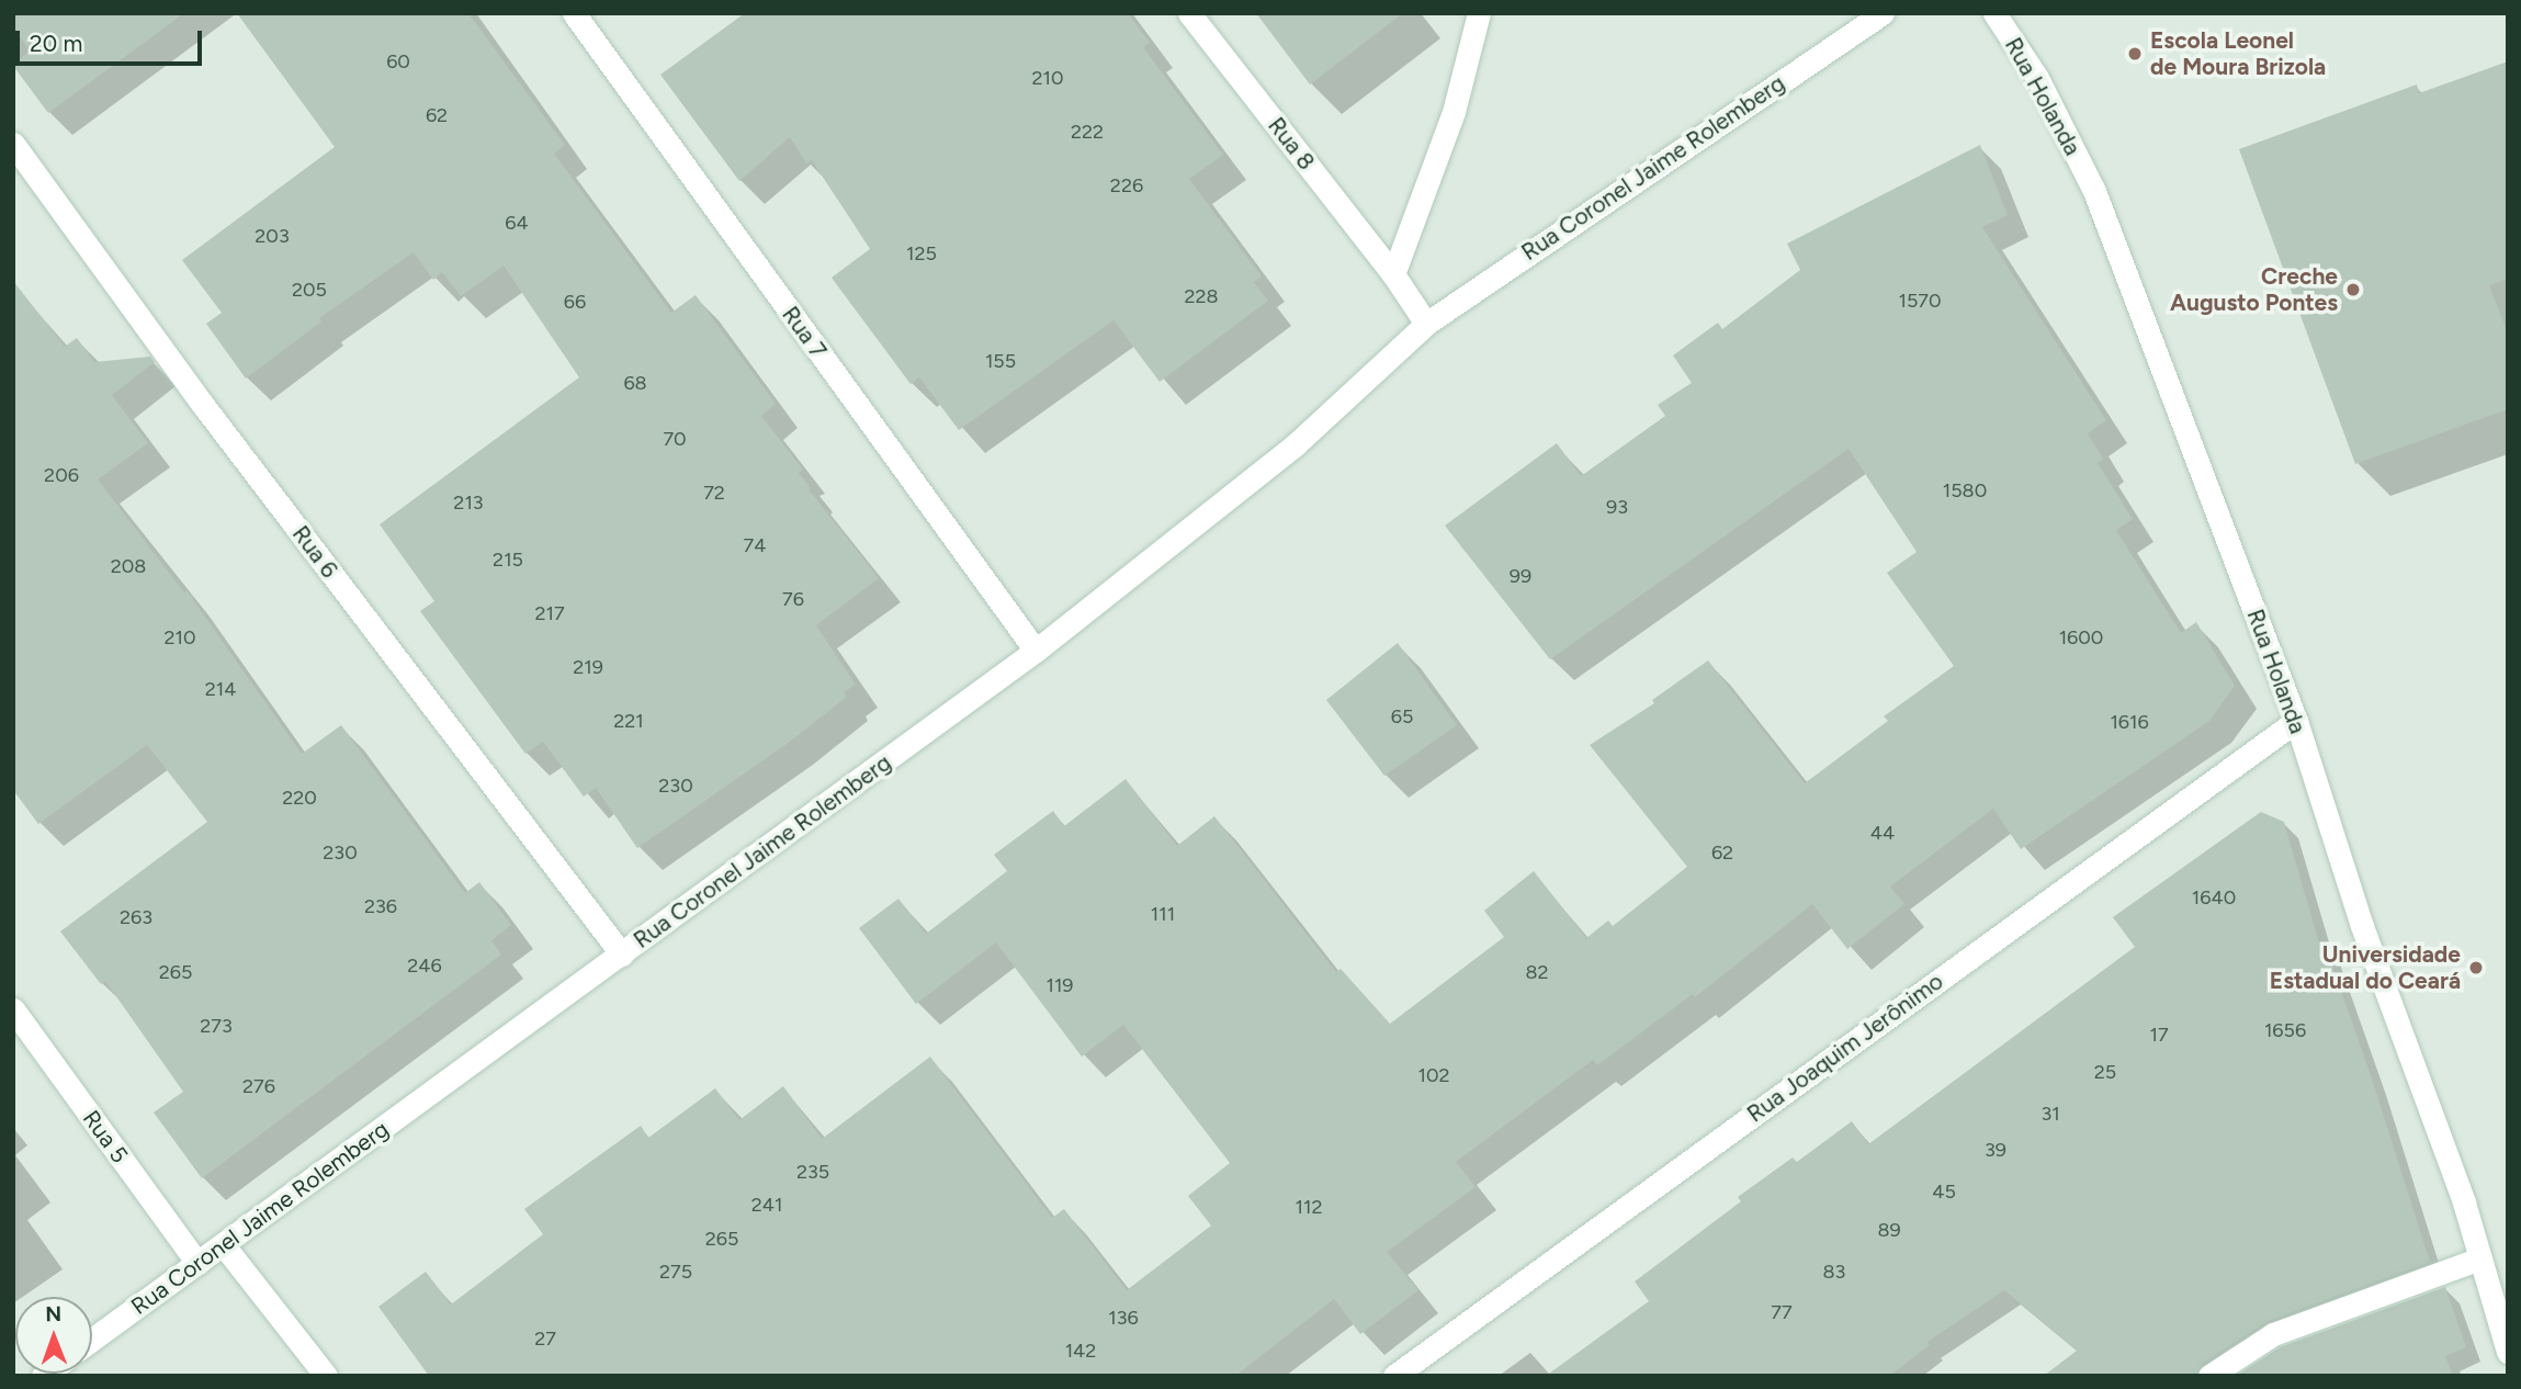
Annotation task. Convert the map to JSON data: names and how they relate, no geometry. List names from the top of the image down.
{
  "streets": {
    "street": [
      "Rua Holanda",
      "Rua 8",
      "Rua Coronel Jaime Rolemberg",
      "Rua 7",
      "Rua 6",
      "Rua Joaquim Jerônimo",
      "Rua 5"
    ]
  },
  "crossings": [
    ["Rua Holanda", "Rua Joaquim Jerônimo"],
    ["Rua Coronel Jaime Rolemberg", "Rua 7"],
    ["Rua Coronel Jaime Rolemberg", "Rua 6"],
    ["Rua Coronel Jaime Rolemberg", "Rua 5"]
  ],
  "places": ["Escola Leonel de Moura Brizola", "Creche Augusto Pontes", "Universidade Estadual do Ceará"],
  "house_numbers": [
    "60",
    "210",
    "62",
    "222",
    "226",
    "64",
    "203",
    "125",
    "205",
    "228",
    "1570",
    "66",
    "155",
    "68",
    "70",
    "206",
    "1580",
    "72",
    "213",
    "93",
    "74",
    "215",
    "208",
    "99",
    "76",
    "217",
    "210",
    "1600",
    "219",
    "214",
    "65",
    "221",
    "1616",
    "230",
    "220",
    "44",
    "230",
    "62",
    "1640",
    "236",
    "111",
    "263",
    "246",
    "265",
    "82",
    "119",
    "273",
    "1656",
    "17",
    "25",
    "102",
    "276",
    "31",
    "39",
    "235",
    "45",
    "241",
    "112",
    "89",
    "265",
    "275",
    "83",
    "77",
    "136",
    "27",
    "142"
  ],
  "scale_bar": "20 m",
  "north": "top"
}
